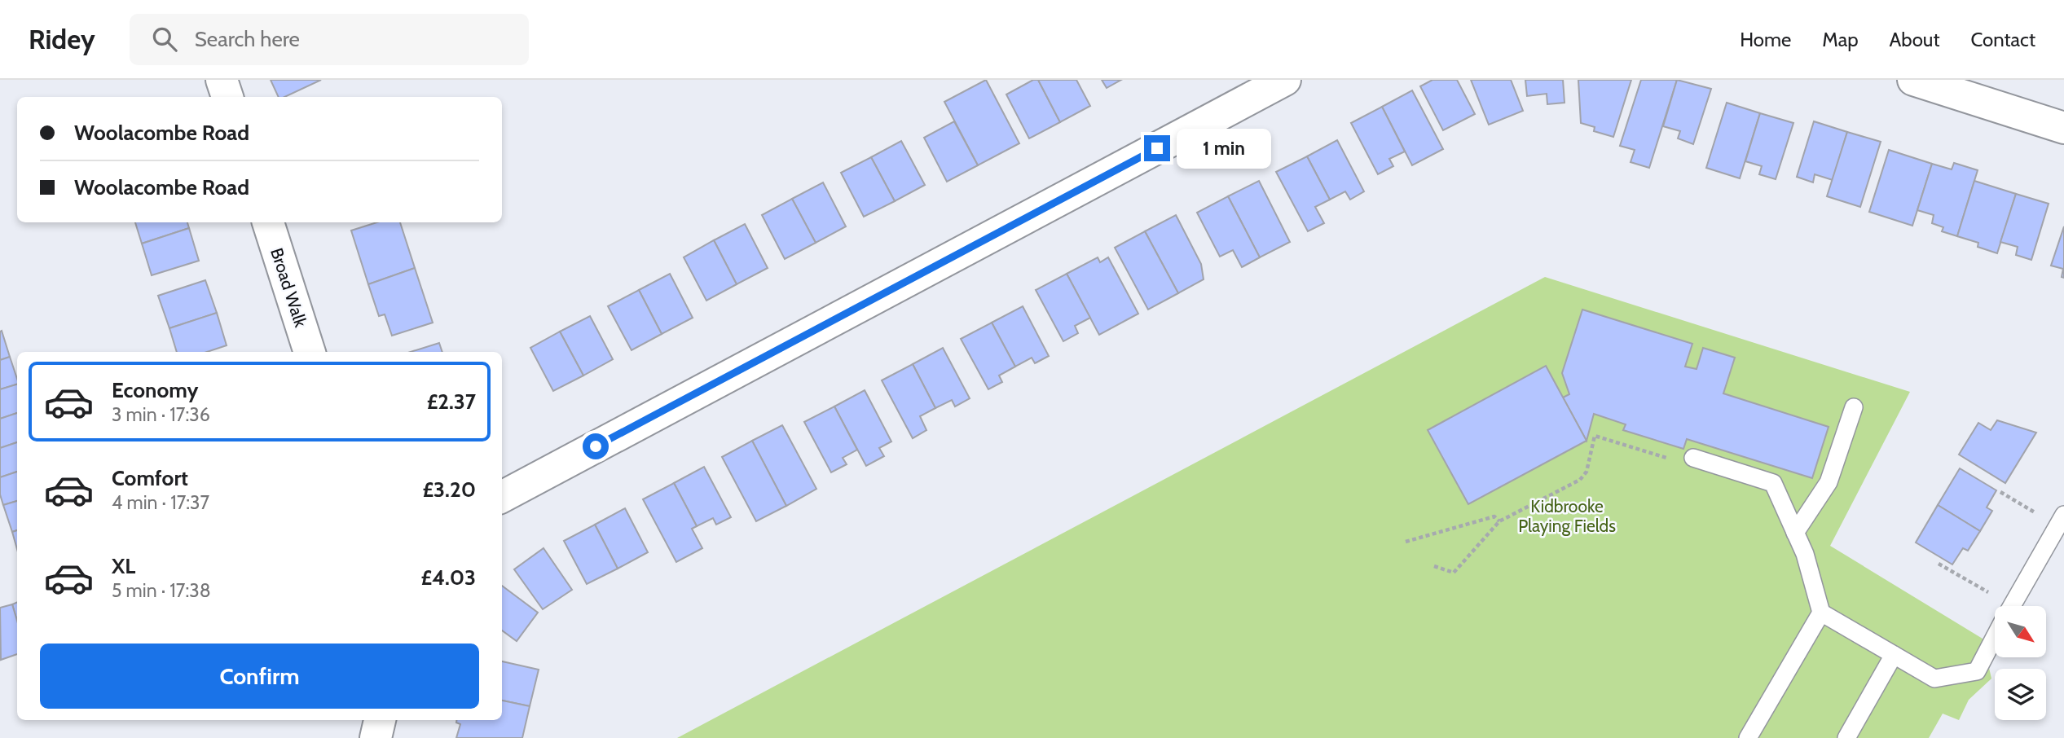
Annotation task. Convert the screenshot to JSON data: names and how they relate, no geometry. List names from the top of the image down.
{
  "streets": {
    "street": ["Broad Walk"]
  },
  "parks": ["Kidbrooke Playing Fields"],
  "north": "bottom right",
  "page": {
    "header": "Ridey",
    "search": "Search here",
    "nav": [
      "Home",
      "Map",
      "About",
      "Contact"
    ],
    "banner": ["Woolacombe Road", "Woolacombe Road"],
    "bubble": "1 min",
    "list": [
      {
        "name": "Economy",
        "note": "3 min · 17:36",
        "value": "£2.37"
      },
      {
        "name": "Comfort",
        "note": "4 min · 17:37",
        "value": "£3.20"
      },
      {
        "name": "XL",
        "note": "5 min · 17:38",
        "value": "£4.03"
      }
    ],
    "buttons": "Confirm"
  }
}
